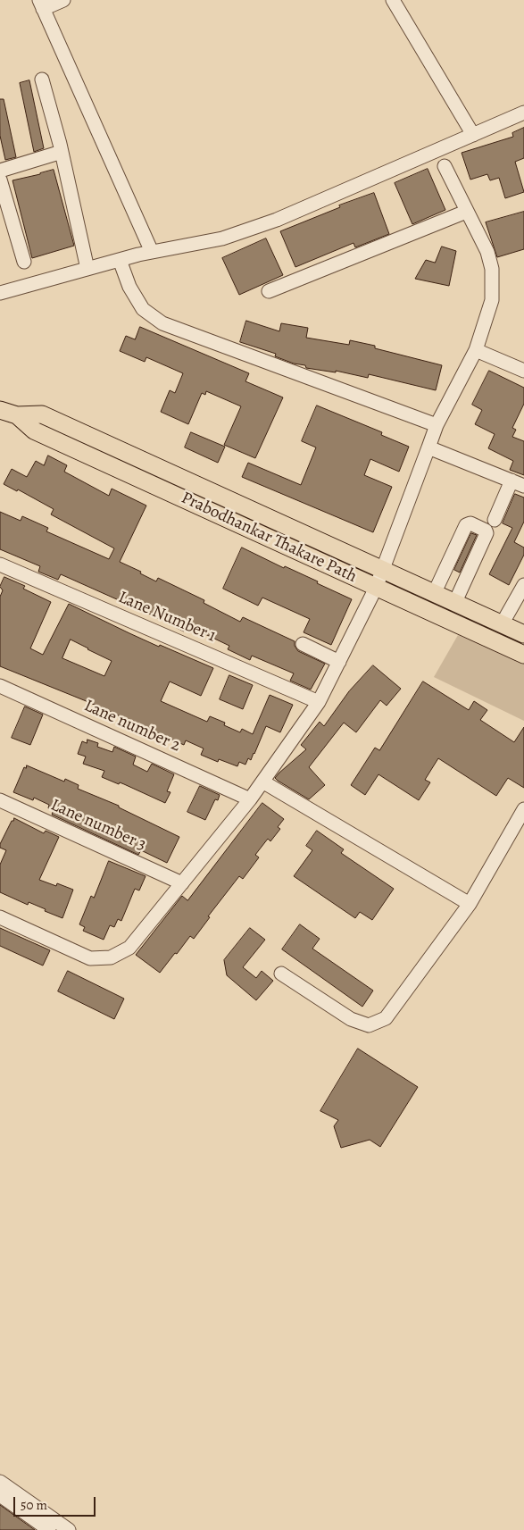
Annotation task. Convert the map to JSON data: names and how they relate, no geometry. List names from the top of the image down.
{
  "streets": {
    "main road": ["Prabodhankar Thakare Path"],
    "street": ["Lane Number 1", "Lane number 2", "Lane number 3"]
  },
  "scale_bar": "50 m"
}
